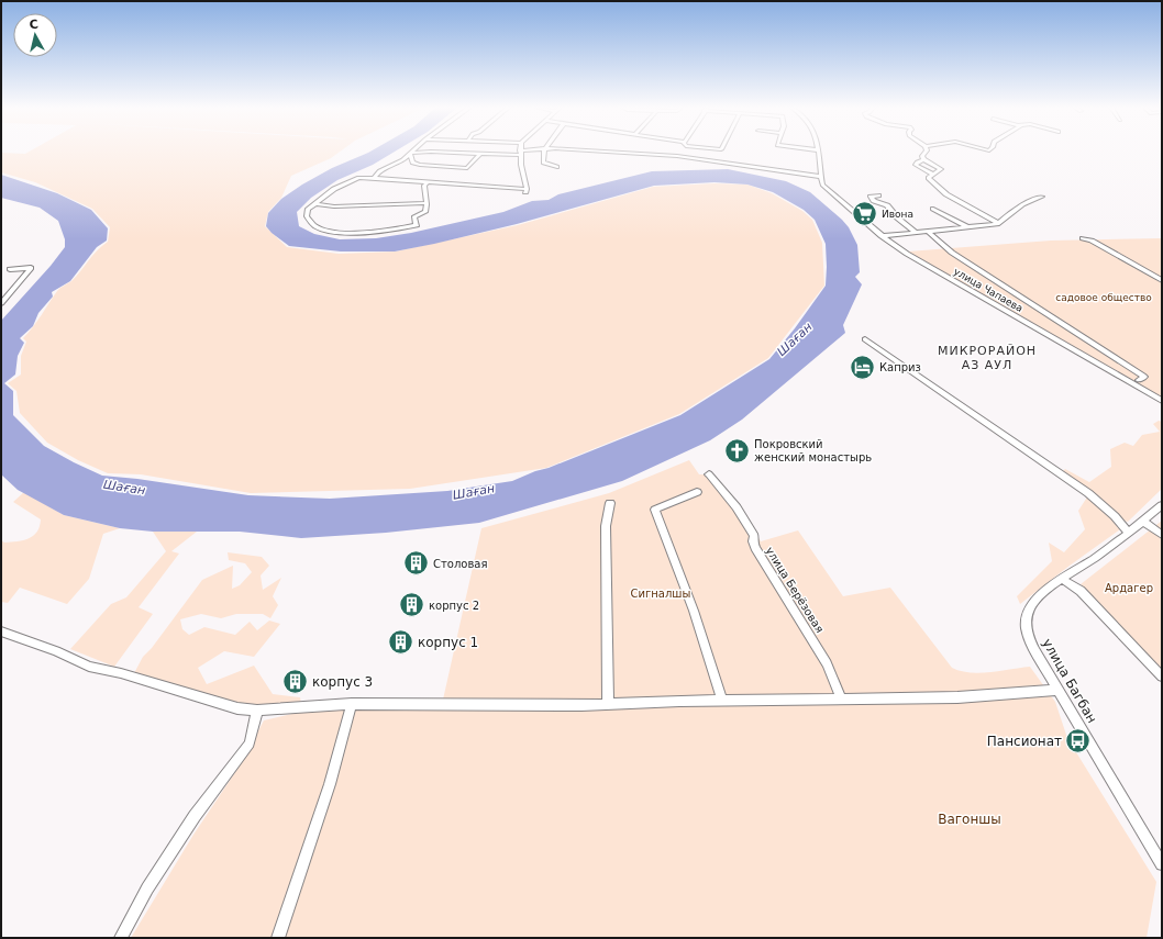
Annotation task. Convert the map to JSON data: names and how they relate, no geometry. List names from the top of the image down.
{
  "streets": {
    "street": ["улица Чапаева", "улица Берёзовая", "улица Багбан"]
  },
  "districts": ["МИКРОРАЙОН АЗ АУЛ"],
  "water": ["Шаған"],
  "parks": [
    "садовое общество",
    "Ардагер",
    "Сигналшы",
    "Вагоншы"
  ],
  "places": {
    "supermarket": ["Ивона"],
    "hotel": ["Каприз"],
    "church": ["Покровский женский монастырь"],
    "building": [
      "Столовая",
      "корпус 2",
      "корпус 1",
      "корпус 3"
    ],
    "bus stop": ["Пансионат"]
  },
  "north": "top"
}
